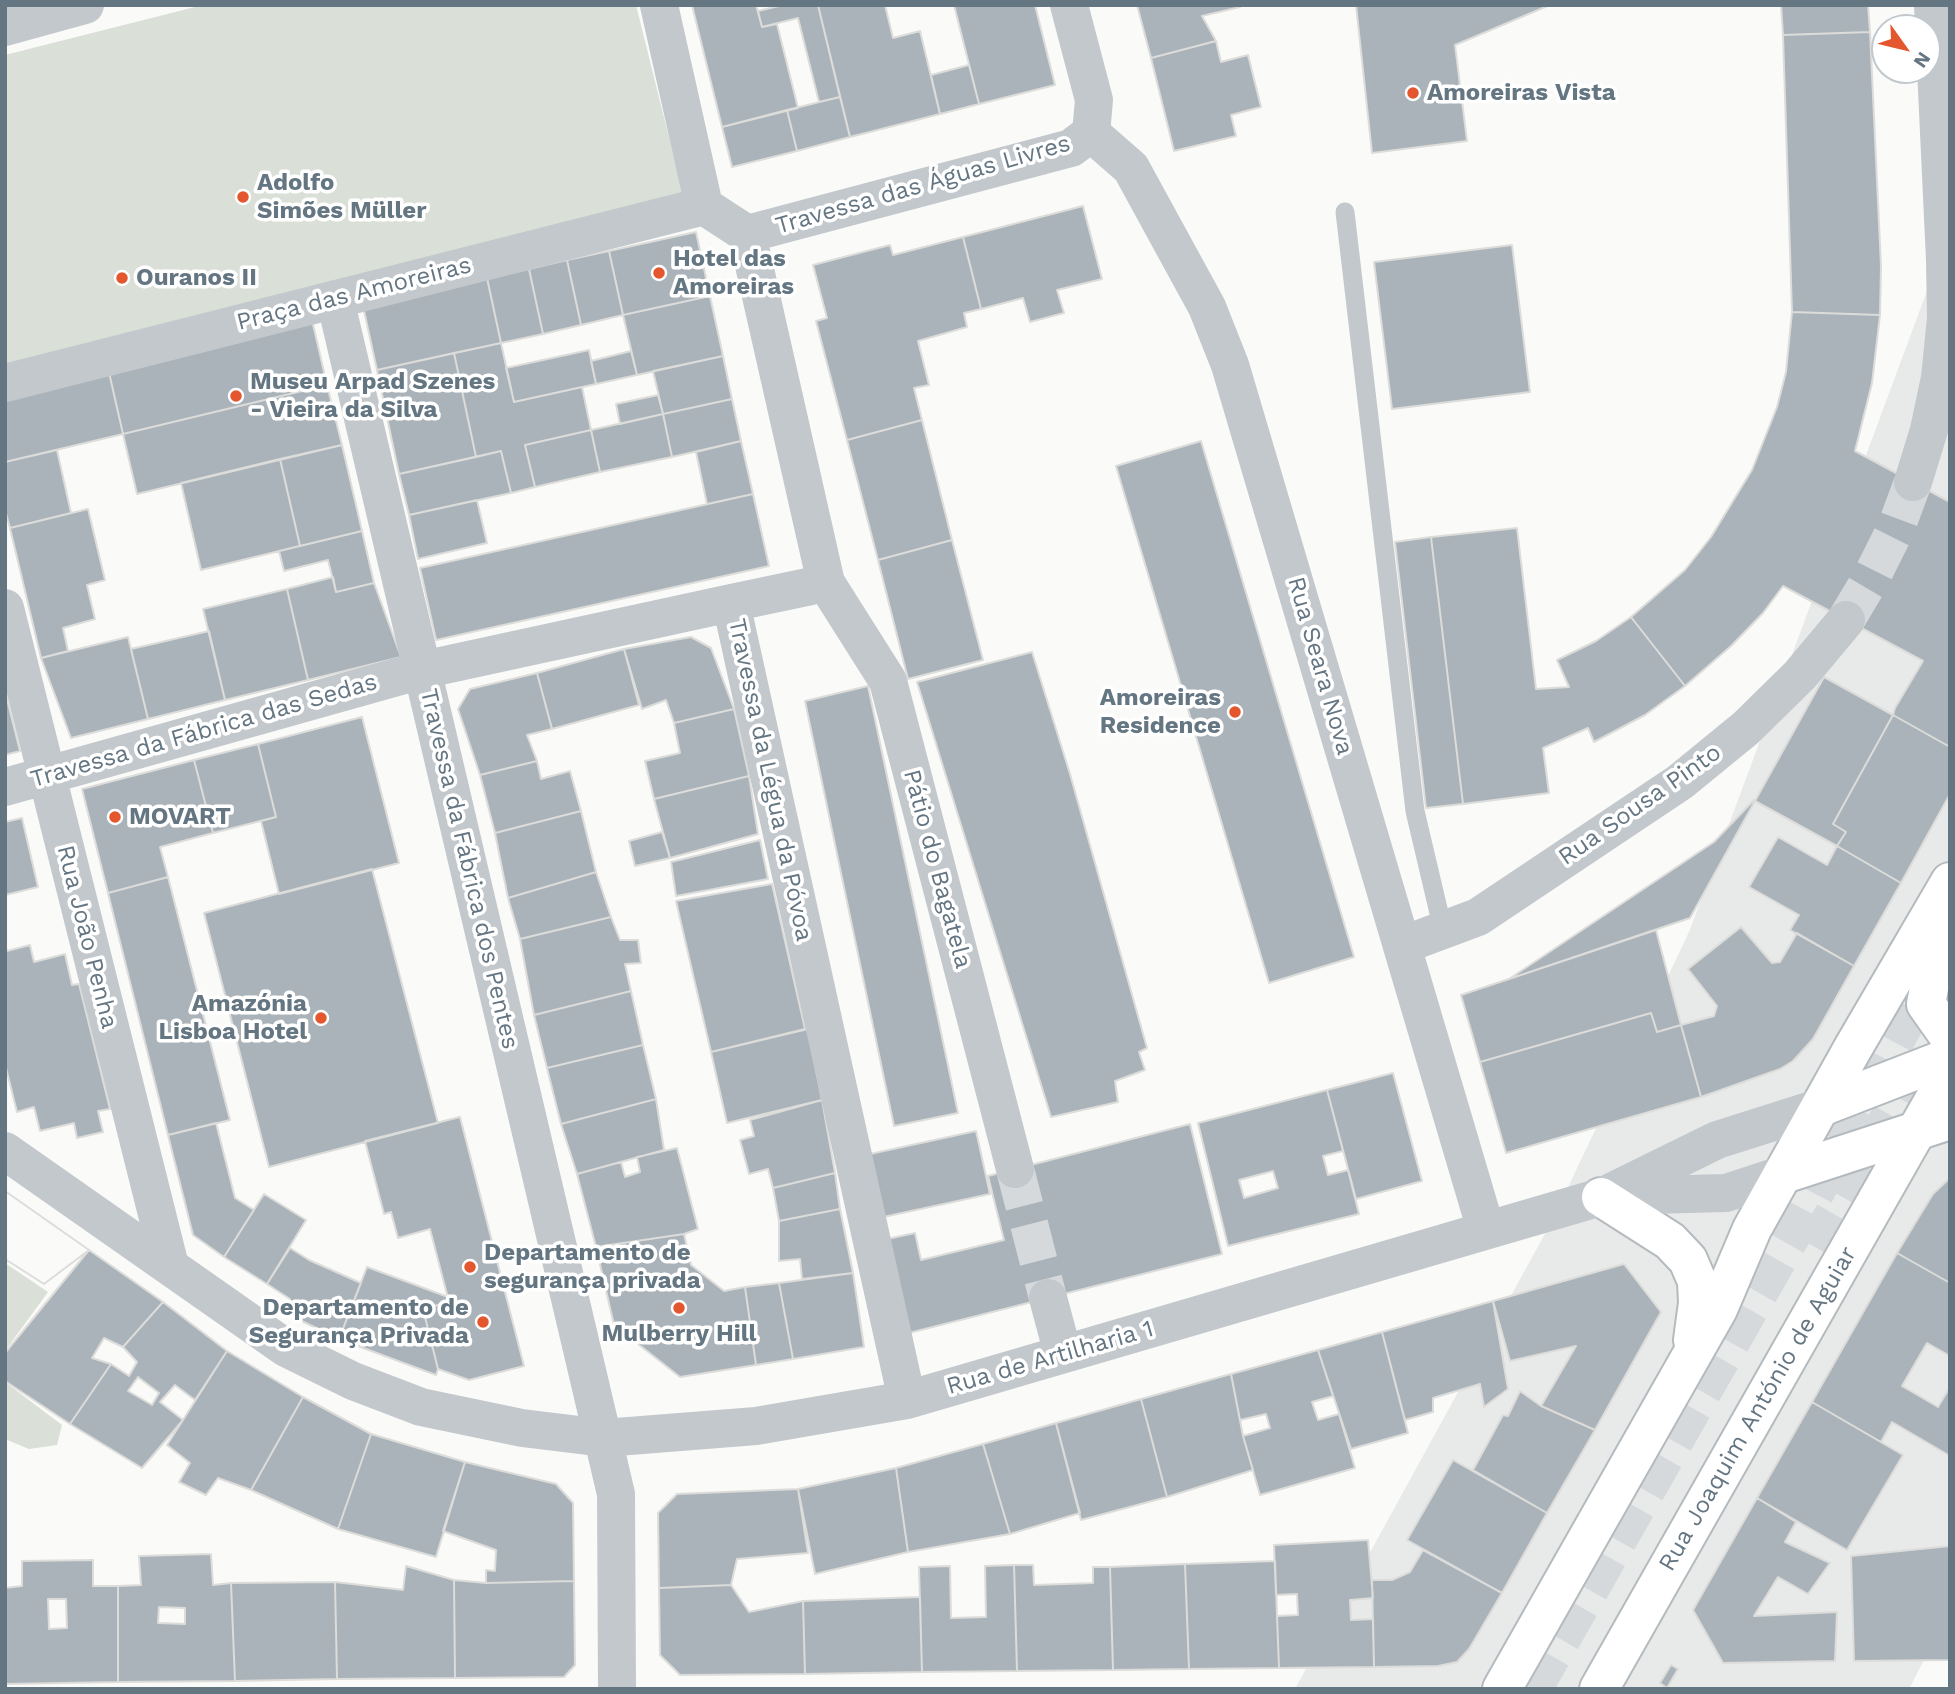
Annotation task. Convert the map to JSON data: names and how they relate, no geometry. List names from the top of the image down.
{
  "streets": {
    "main road": ["Rua Joaquim António de Aguiar"],
    "street": [
      "Travessa das Águas Livres",
      "Praça das Amoreiras",
      "Rua Seara Nova",
      "Travessa da Fábrica das Sedas",
      "Travessa da Légua da Póvoa",
      "Rua Sousa Pinto",
      "Travessa da Fábrica dos Pentes",
      "Pátio do Bagatela",
      "Rua João Penha",
      "Rua de Artilharia 1"
    ]
  },
  "crossings": [
    ["Travessa das Águas Livres", "Rua Seara Nova"],
    ["Praça das Amoreiras", "Travessa da Fábrica dos Pentes"],
    ["Rua Seara Nova", "Rua Sousa Pinto"],
    ["Rua Seara Nova", "Rua de Artilharia 1"],
    ["Travessa da Fábrica das Sedas", "Travessa da Légua da Póvoa"],
    ["Travessa da Fábrica das Sedas", "Travessa da Fábrica dos Pentes"],
    ["Travessa da Fábrica das Sedas", "Rua João Penha"],
    ["Travessa da Légua da Póvoa", "Pátio do Bagatela"],
    ["Travessa da Légua da Póvoa", "Rua de Artilharia 1"],
    ["Travessa da Fábrica dos Pentes", "Rua de Artilharia 1"],
    ["Rua João Penha", "Rua de Artilharia 1"]
  ],
  "places": [
    "Amoreiras Vista",
    "Adolfo Simões Müller",
    "Hotel das Amoreiras",
    "Ouranos II",
    "Museu Arpad Szenes - Vieira da Silva",
    "Amoreiras Residence",
    "MOVART",
    "Amazónia Lisboa Hotel",
    "Departamento de segurança privada",
    "Mulberry Hill",
    "Departamento de Segurança Privada"
  ],
  "north": "bottom right"
}
